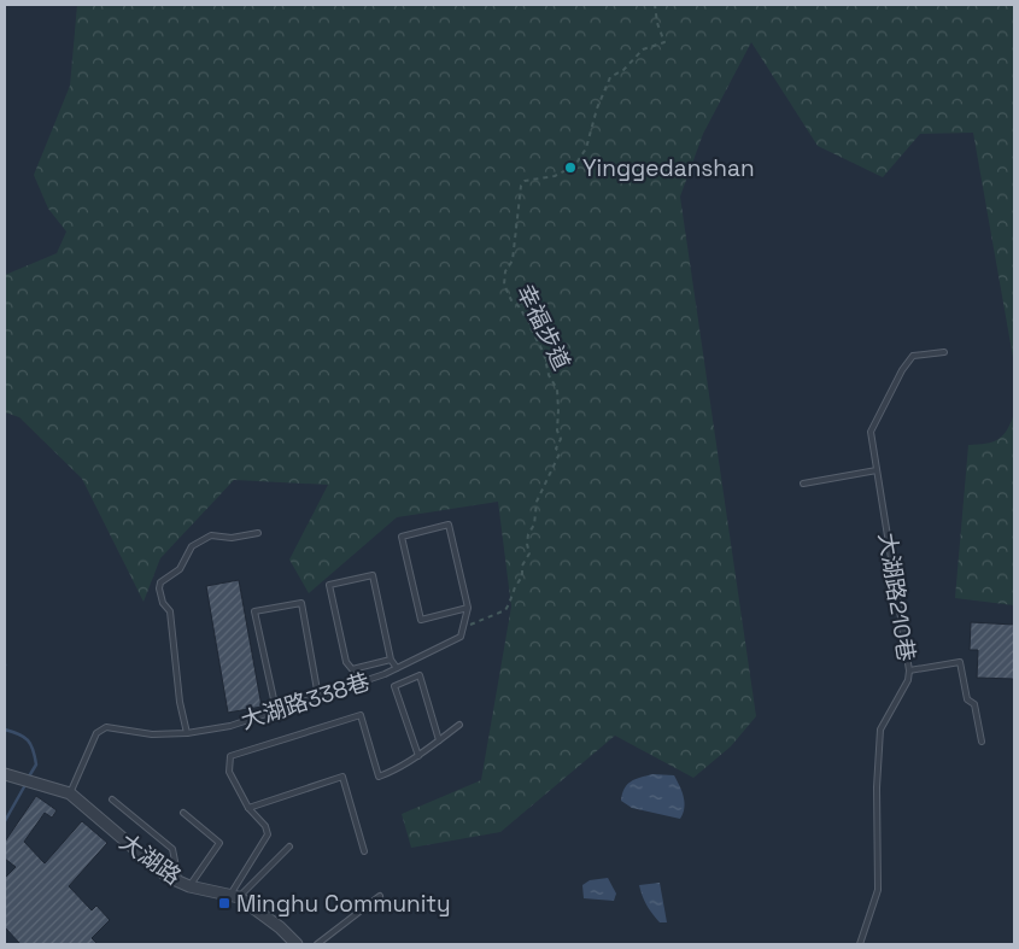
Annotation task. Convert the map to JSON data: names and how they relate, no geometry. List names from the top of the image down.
{
  "streets": {
    "street": ["大湖路"],
    "lane": ["大湖路210巷", "大湖路338巷"],
    "path": ["幸福步道"]
  },
  "crossings": [
    ["幸福步道", "大湖路338巷"],
    ["大湖路338巷", "大湖路"]
  ],
  "places": {
    "other": ["Yinggedanshan"],
    "transit": ["Minghu Community"]
  }
}
